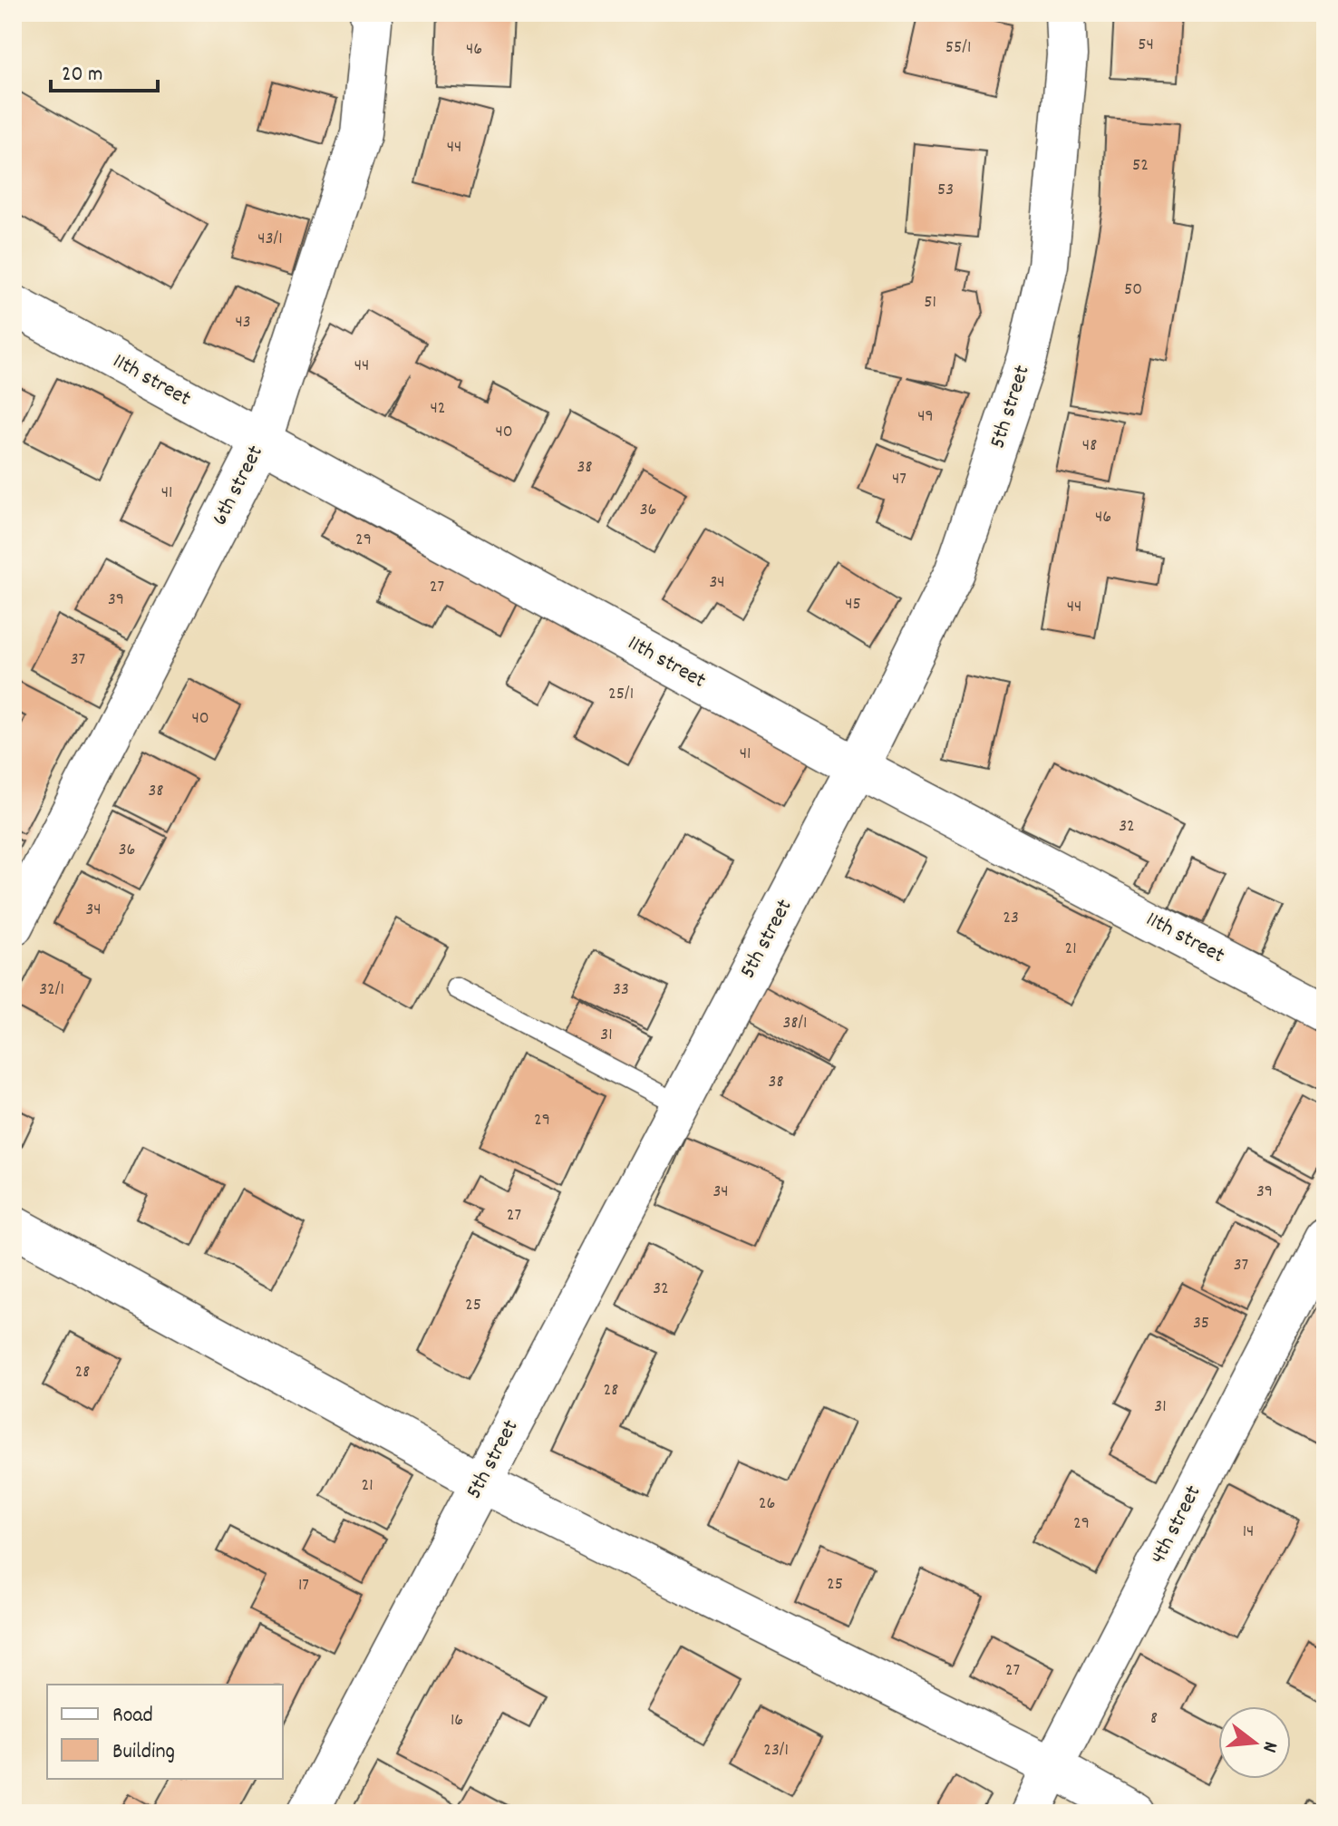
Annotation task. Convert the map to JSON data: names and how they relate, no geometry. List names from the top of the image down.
{
  "streets": {
    "street": [
      "11th street",
      "5th street",
      "6th street",
      "4th street"
    ]
  },
  "crossings": [
    ["11th street", "5th street"],
    ["11th street", "6th street"]
  ],
  "house_numbers": [
    "54",
    "55/1",
    "46",
    "44",
    "52",
    "53",
    "43/1",
    "50",
    "51",
    "43",
    "44",
    "42",
    "49",
    "40",
    "48",
    "38",
    "47",
    "41",
    "36",
    "46",
    "29",
    "34",
    "27",
    "39",
    "45",
    "44",
    "37",
    "25/1",
    "40",
    "41",
    "38",
    "32",
    "36",
    "34",
    "23",
    "21",
    "32/1",
    "33",
    "38/1",
    "31",
    "38",
    "29",
    "34",
    "39",
    "27",
    "37",
    "32",
    "25",
    "35",
    "28",
    "28",
    "31",
    "21",
    "26",
    "29",
    "14",
    "25",
    "17",
    "27",
    "8",
    "16",
    "23/1"
  ],
  "legend": ["Road", "Building"],
  "scale_bar": "20 m",
  "north": "right"
}
